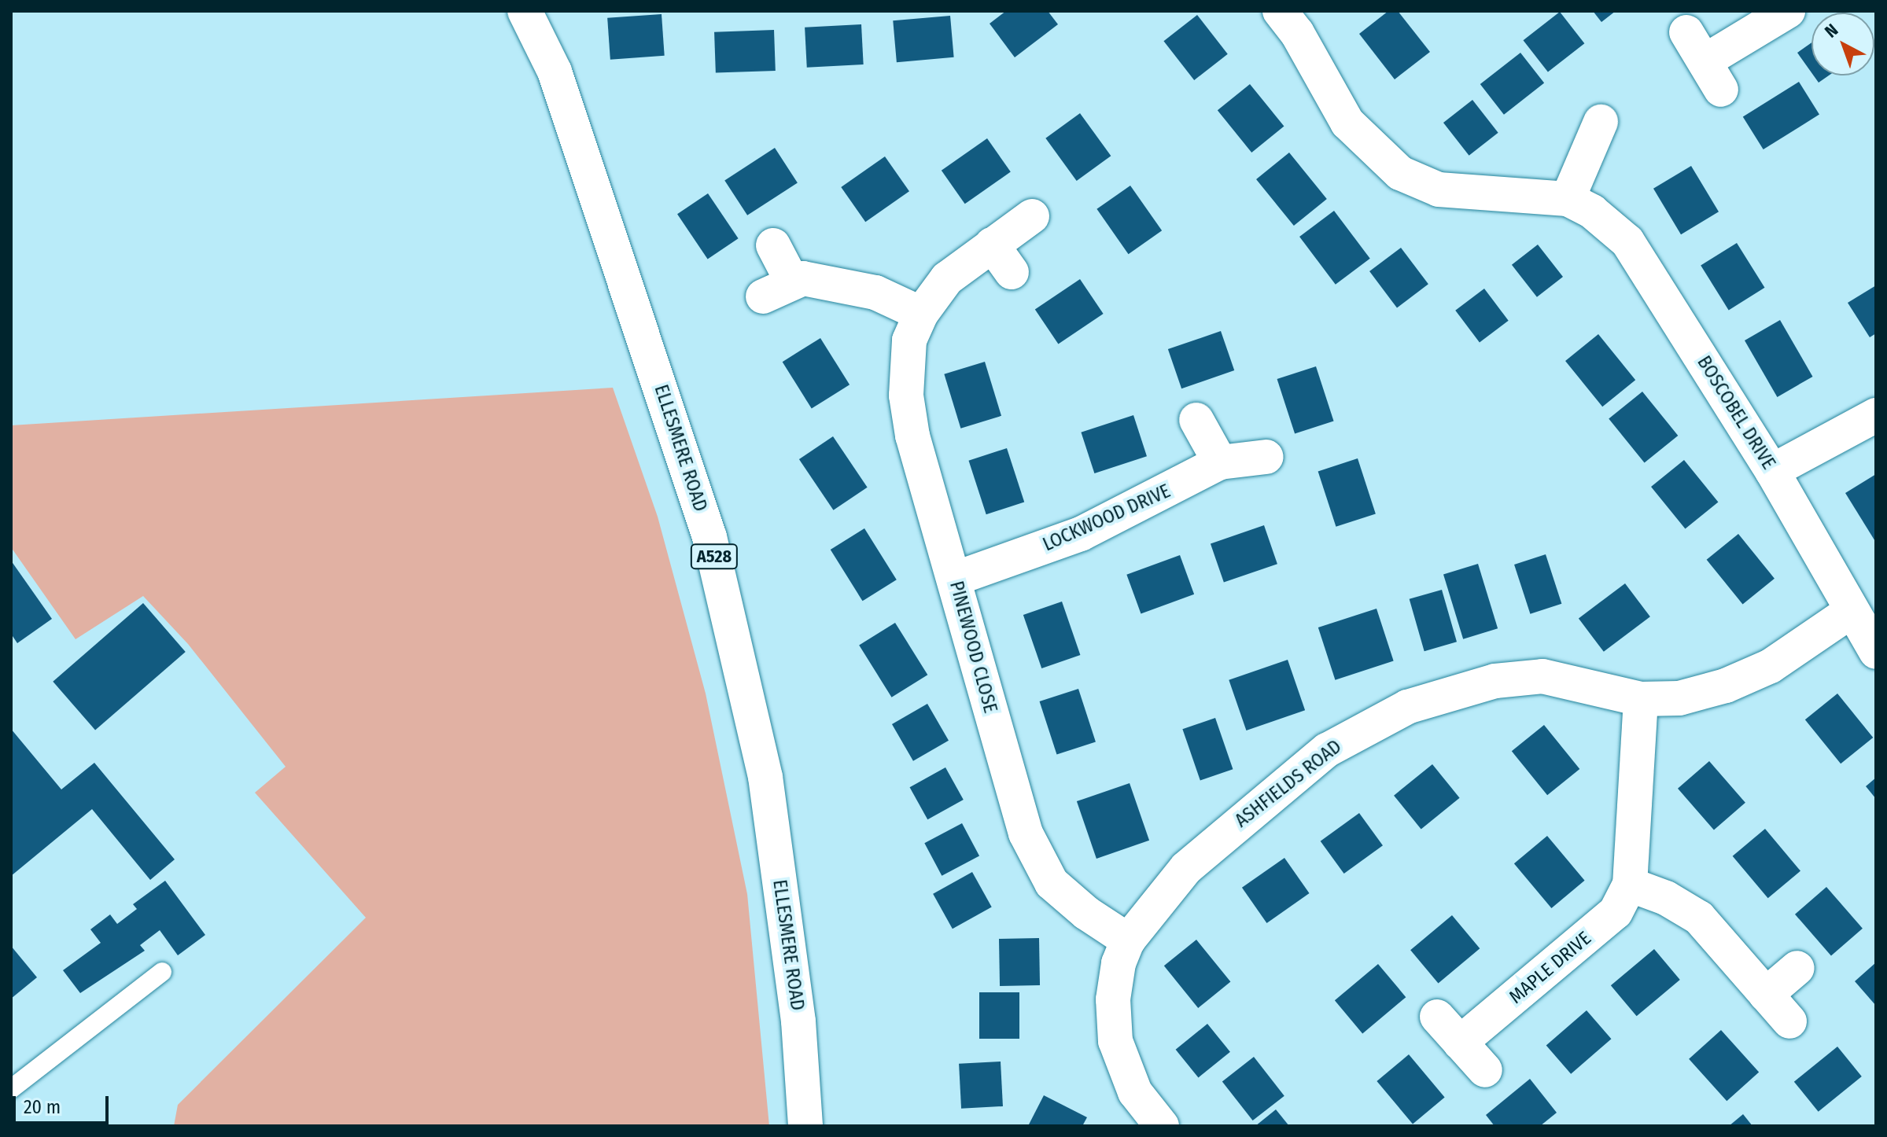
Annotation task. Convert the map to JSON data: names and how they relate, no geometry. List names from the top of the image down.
{
  "streets": {
    "street": [
      "BOSCOBEL DRIVE",
      "ELLESMERE ROAD",
      "LOCKWOOD DRIVE",
      "A528",
      "PINEWOOD CLOSE",
      "ASHFIELDS ROAD",
      "MAPLE DRIVE"
    ]
  },
  "crossings": [
    ["BOSCOBEL DRIVE", "ASHFIELDS ROAD"],
    ["LOCKWOOD DRIVE", "PINEWOOD CLOSE"],
    ["PINEWOOD CLOSE", "ASHFIELDS ROAD"],
    ["ASHFIELDS ROAD", "MAPLE DRIVE"]
  ],
  "scale_bar": "20 m",
  "north": "top left"
}
